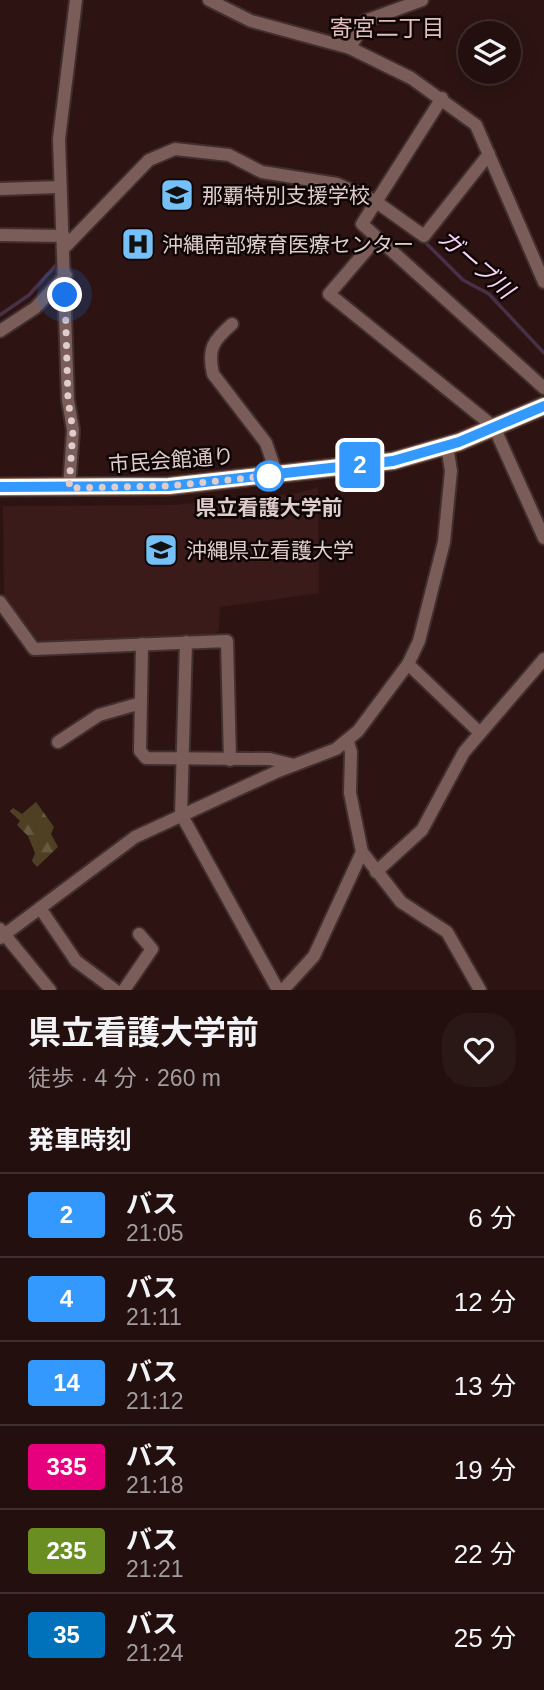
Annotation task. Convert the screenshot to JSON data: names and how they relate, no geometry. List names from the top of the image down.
{
  "streets": {
    "main road": ["市民会館通り"]
  },
  "districts": ["寄宮二丁目"],
  "water": ["ガーブ川"],
  "places": {
    "school or university": ["那覇特別支援学校", "沖縄県立看護大学"],
    "hospital": ["沖縄南部療育医療センター"],
    "other": ["県立看護大学前"]
  },
  "lines": ["bus line 2"],
  "page": {
    "on_map": "2",
    "heading": [
      ["県立看護大学前", "徒歩 · 4 分 · 260 m"],
      "発車時刻"
    ],
    "list": [
      {
        "mark": "2",
        "name": "バス",
        "note": "21:05",
        "value": "6 分"
      },
      {
        "mark": "4",
        "name": "バス",
        "note": "21:11",
        "value": "12 分"
      },
      {
        "mark": "14",
        "name": "バス",
        "note": "21:12",
        "value": "13 分"
      },
      {
        "mark": "335",
        "name": "バス",
        "note": "21:18",
        "value": "19 分"
      },
      {
        "mark": "235",
        "name": "バス",
        "note": "21:21",
        "value": "22 分"
      },
      {
        "mark": "35",
        "name": "バス",
        "note": "21:24",
        "value": "25 分"
      }
    ]
  }
}
